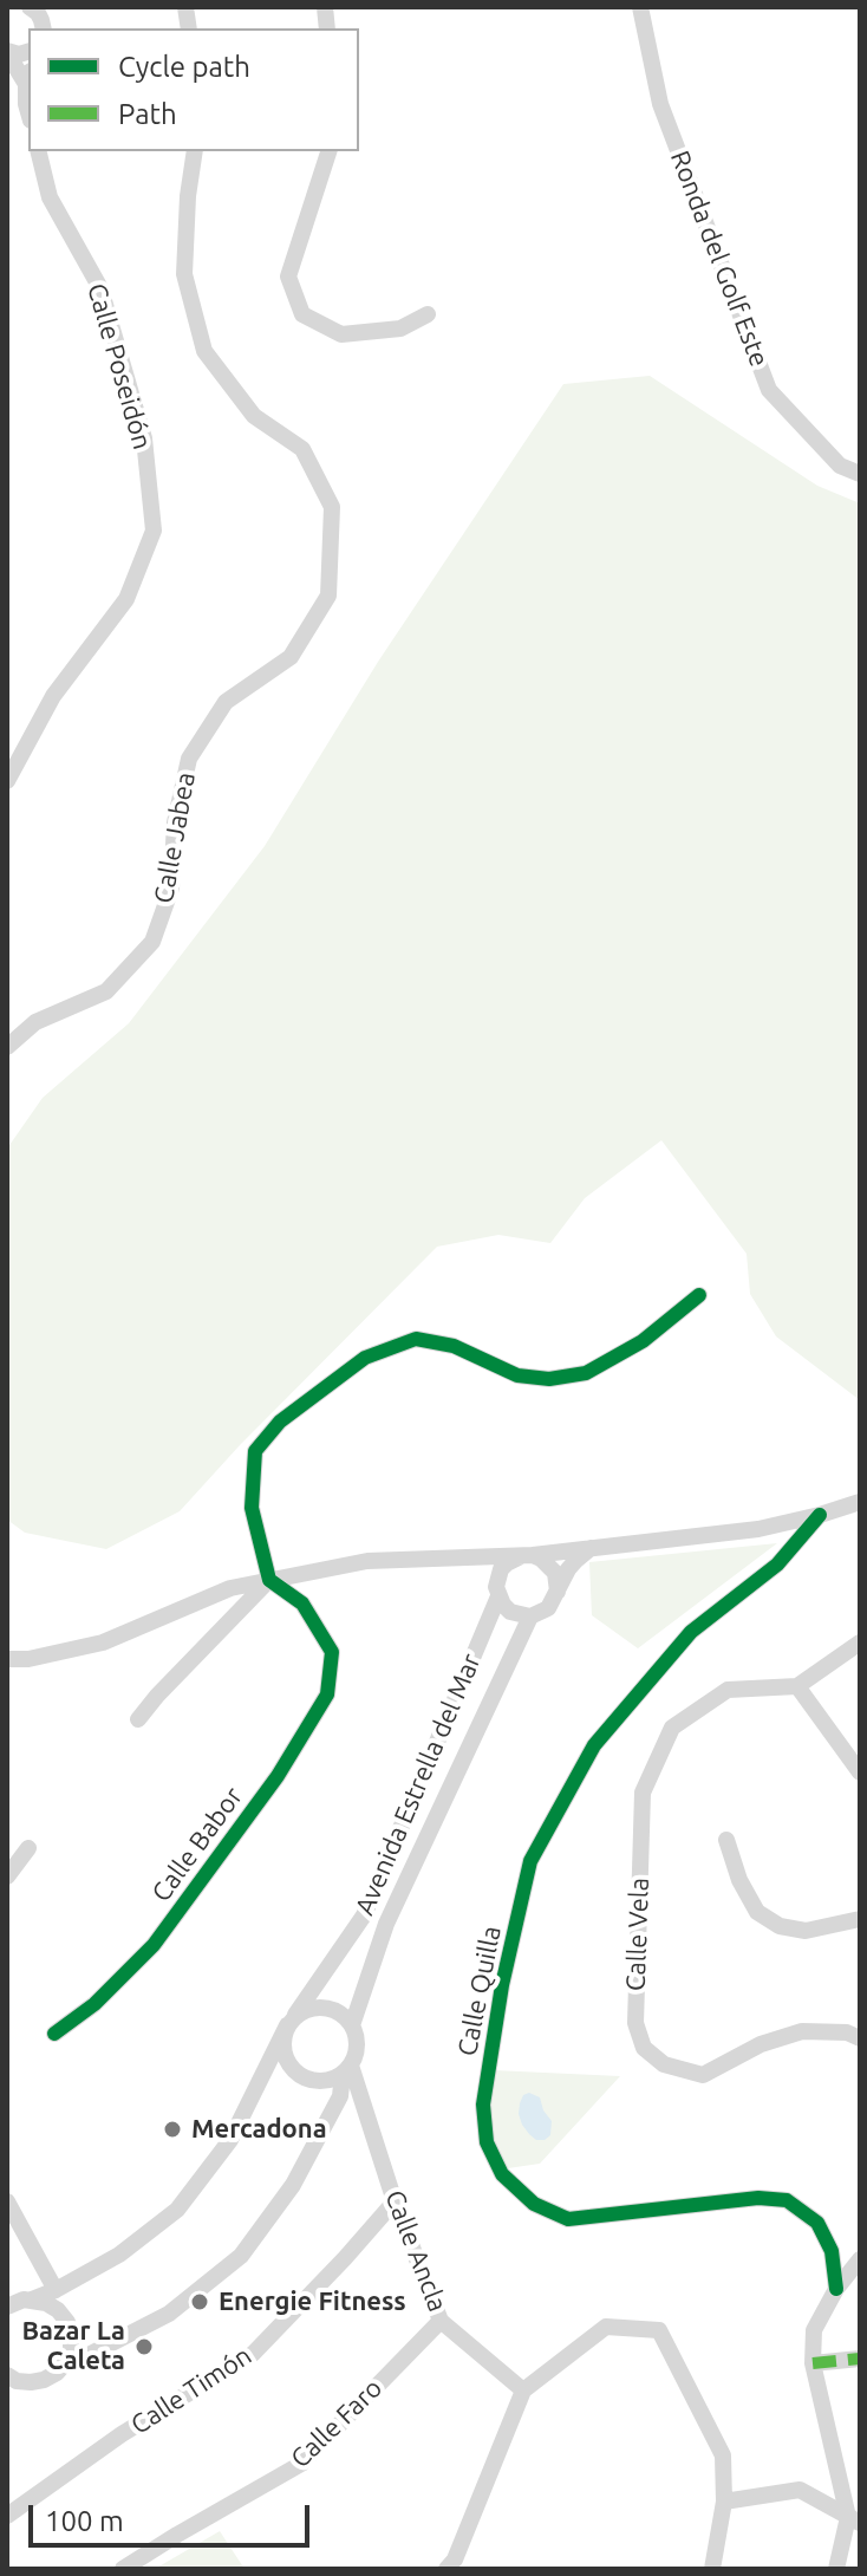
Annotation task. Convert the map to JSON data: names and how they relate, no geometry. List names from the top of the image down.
{
  "streets": {
    "street": [
      "Ronda del Golf Este",
      "Calle Poseidón",
      "Calle Jabea",
      "Avenida Estrella del Mar",
      "Calle Babor",
      "Calle Vela",
      "Calle Quilla",
      "Calle Ancla",
      "Calle Timón",
      "Calle Faro"
    ]
  },
  "crossings": [
    ["Avenida Estrella del Mar", "Calle Ancla"],
    ["Calle Ancla", "Calle Timón"],
    ["Calle Ancla", "Calle Faro"]
  ],
  "places": ["Mercadona", "Energie Fitness", "Bazar La Caleta"],
  "legend": ["Cycle path", "Path"],
  "scale_bar": "100 m"
}
